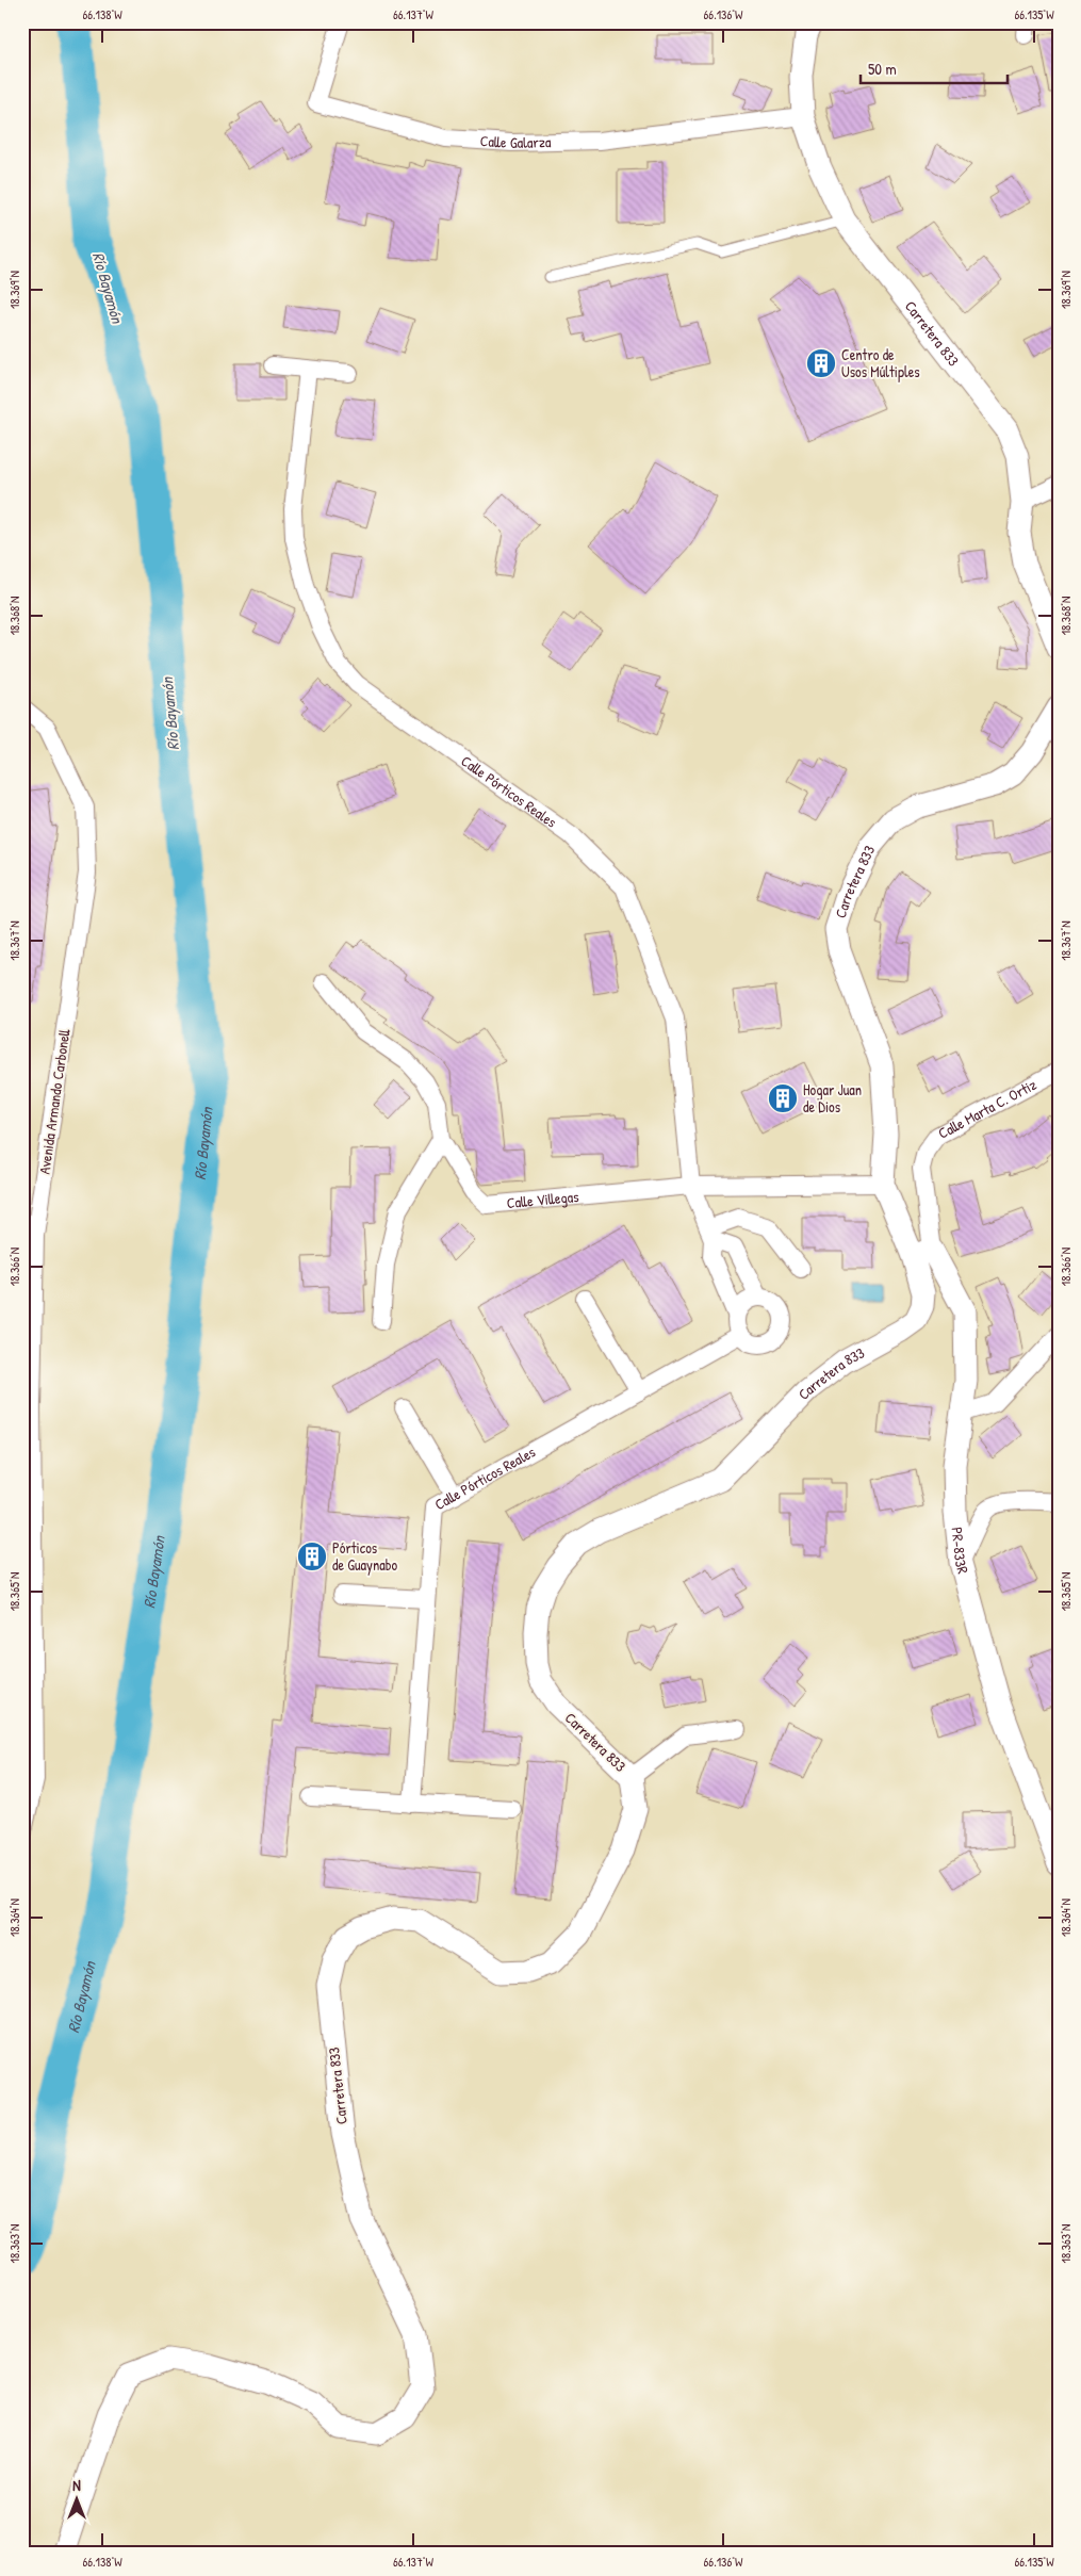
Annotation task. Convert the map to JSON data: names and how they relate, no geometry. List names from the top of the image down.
{
  "streets": {
    "street": [
      "Calle Galarza",
      "Carretera 833",
      "Calle Pórticos Reales",
      "Avenida Armando Carbonell",
      "Calle Marta C. Ortiz",
      "Calle Villegas",
      "PR-833R"
    ]
  },
  "crossings": [
    ["Calle Galarza", "Carretera 833"],
    ["Carretera 833", "Calle Marta C. Ortiz"],
    ["Carretera 833", "Calle Villegas"],
    ["Carretera 833", "PR-833R"],
    ["Calle Pórticos Reales", "Calle Villegas"],
    ["Calle Marta C. Ortiz", "PR-833R"]
  ],
  "water": ["Río Bayamón"],
  "places": {
    "building": ["Centro de Usos Múltiples", "Hogar Juan de Dios", "Pórticos de Guaynabo"]
  },
  "scale_bar": "50 m",
  "north": "top",
  "coordinates": [
    "66.138°W",
    "66.137°W",
    "66.136°W",
    "66.135°W",
    "18.369°N",
    "18.368°N",
    "18.367°N",
    "18.366°N",
    "18.365°N",
    "18.364°N",
    "18.363°N"
  ]
}
